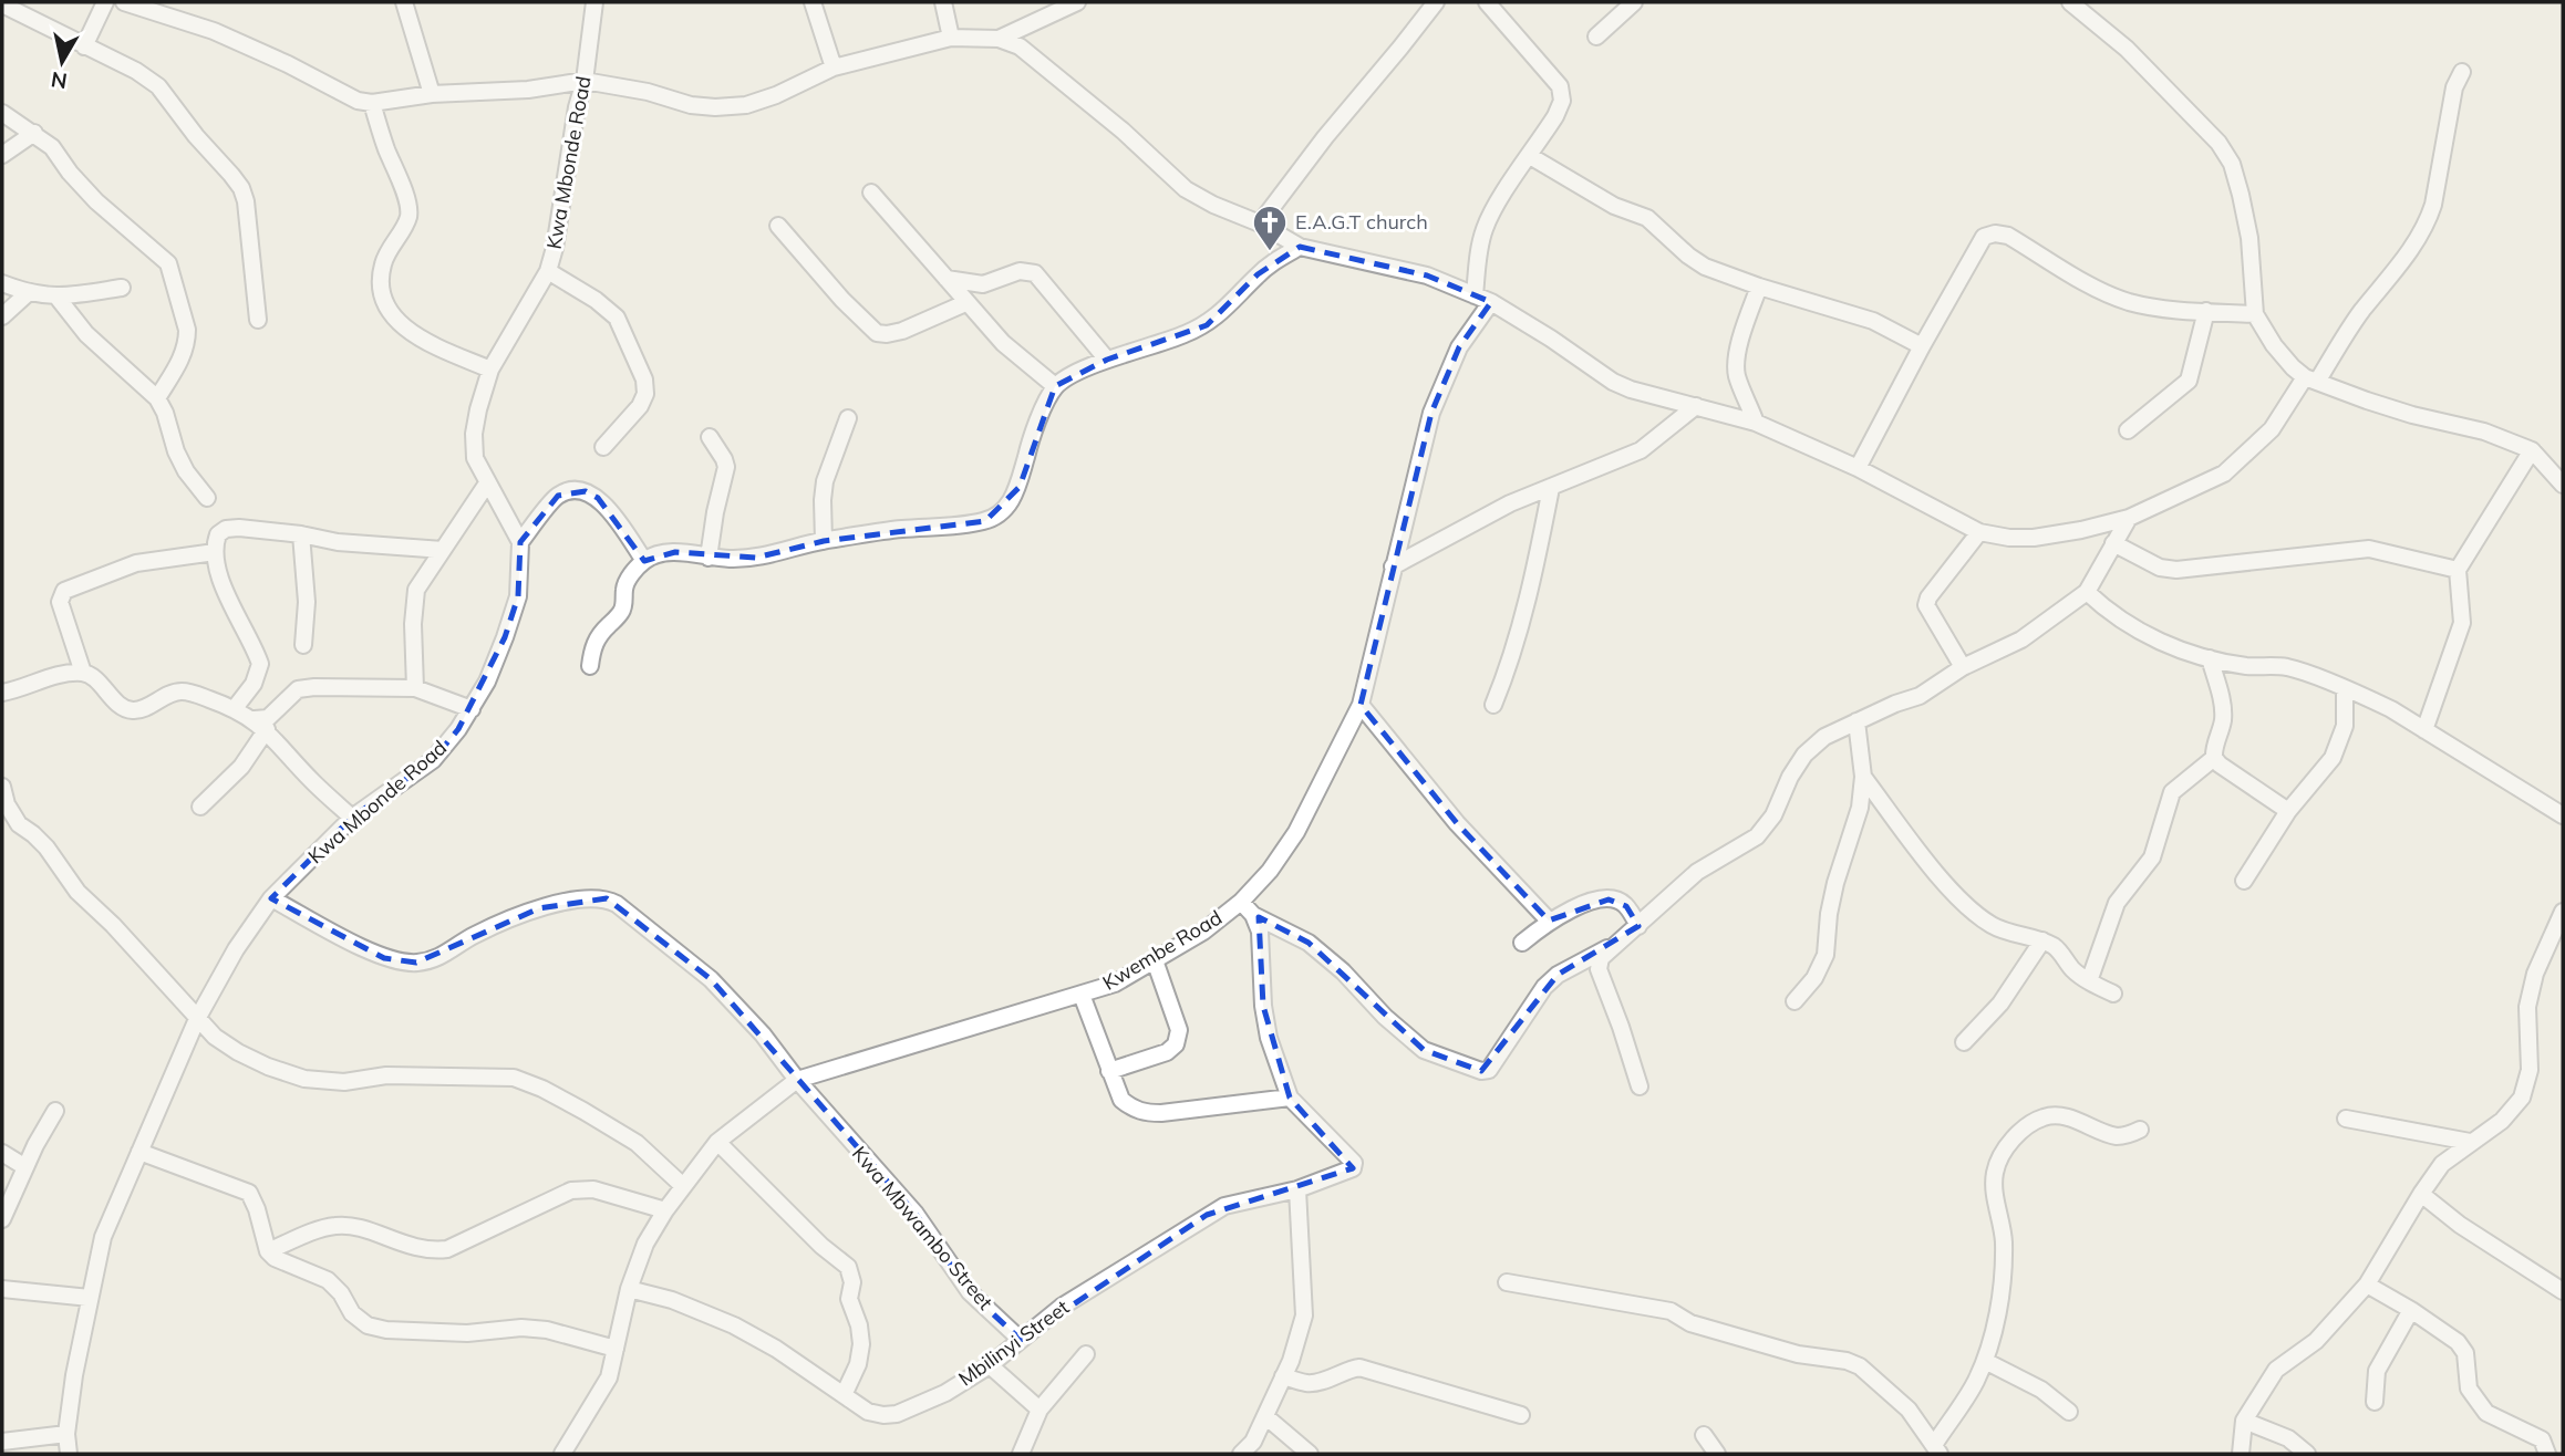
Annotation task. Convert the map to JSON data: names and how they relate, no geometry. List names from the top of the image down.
{
  "streets": {
    "street": [
      "Kwa Mbonde Road",
      "Kwembe Road",
      "Kwa Mbwambo Street",
      "Mbilinyi Street"
    ]
  },
  "crossings": [
    ["Kwa Mbonde Road", "Kwa Mbwambo Street"],
    ["Kwembe Road", "Kwa Mbwambo Street"],
    ["Kwembe Road", "Mbilinyi Street"],
    ["Kwa Mbwambo Street", "Mbilinyi Street"]
  ],
  "places": {
    "church": ["E.A.G.T church"]
  },
  "north": "bottom"
}
